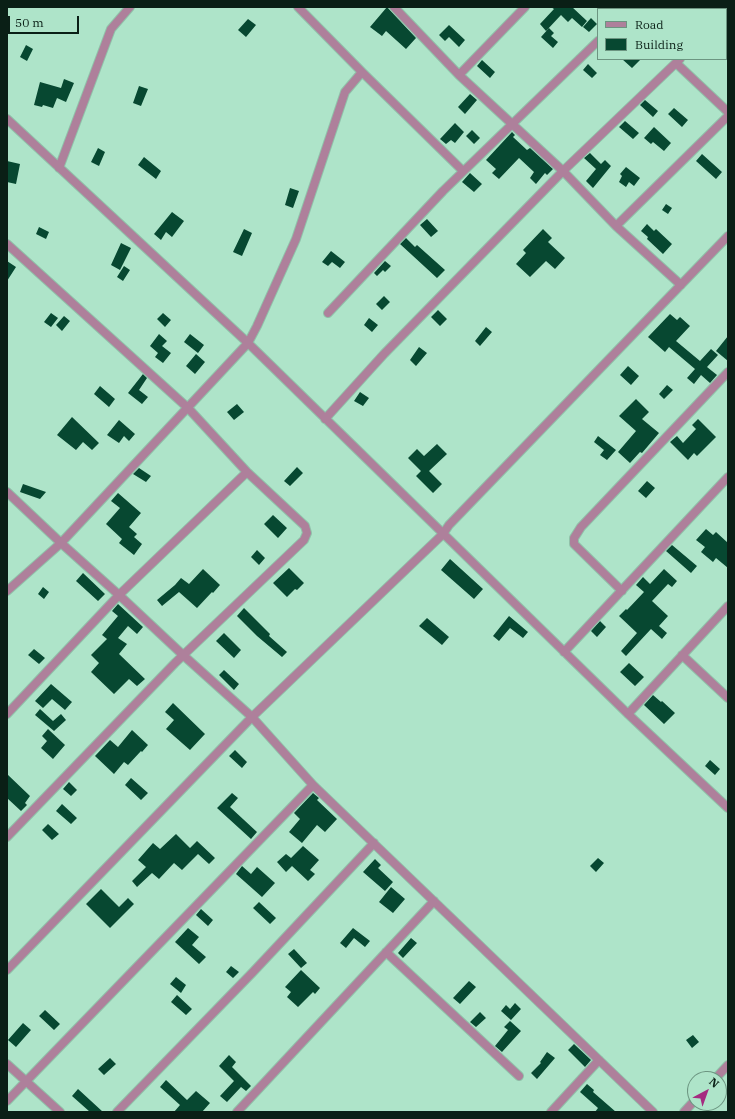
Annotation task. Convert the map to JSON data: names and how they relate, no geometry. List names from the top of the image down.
{
  "legend": ["Road", "Building"],
  "scale_bar": "50 m",
  "north": "top right"
}
